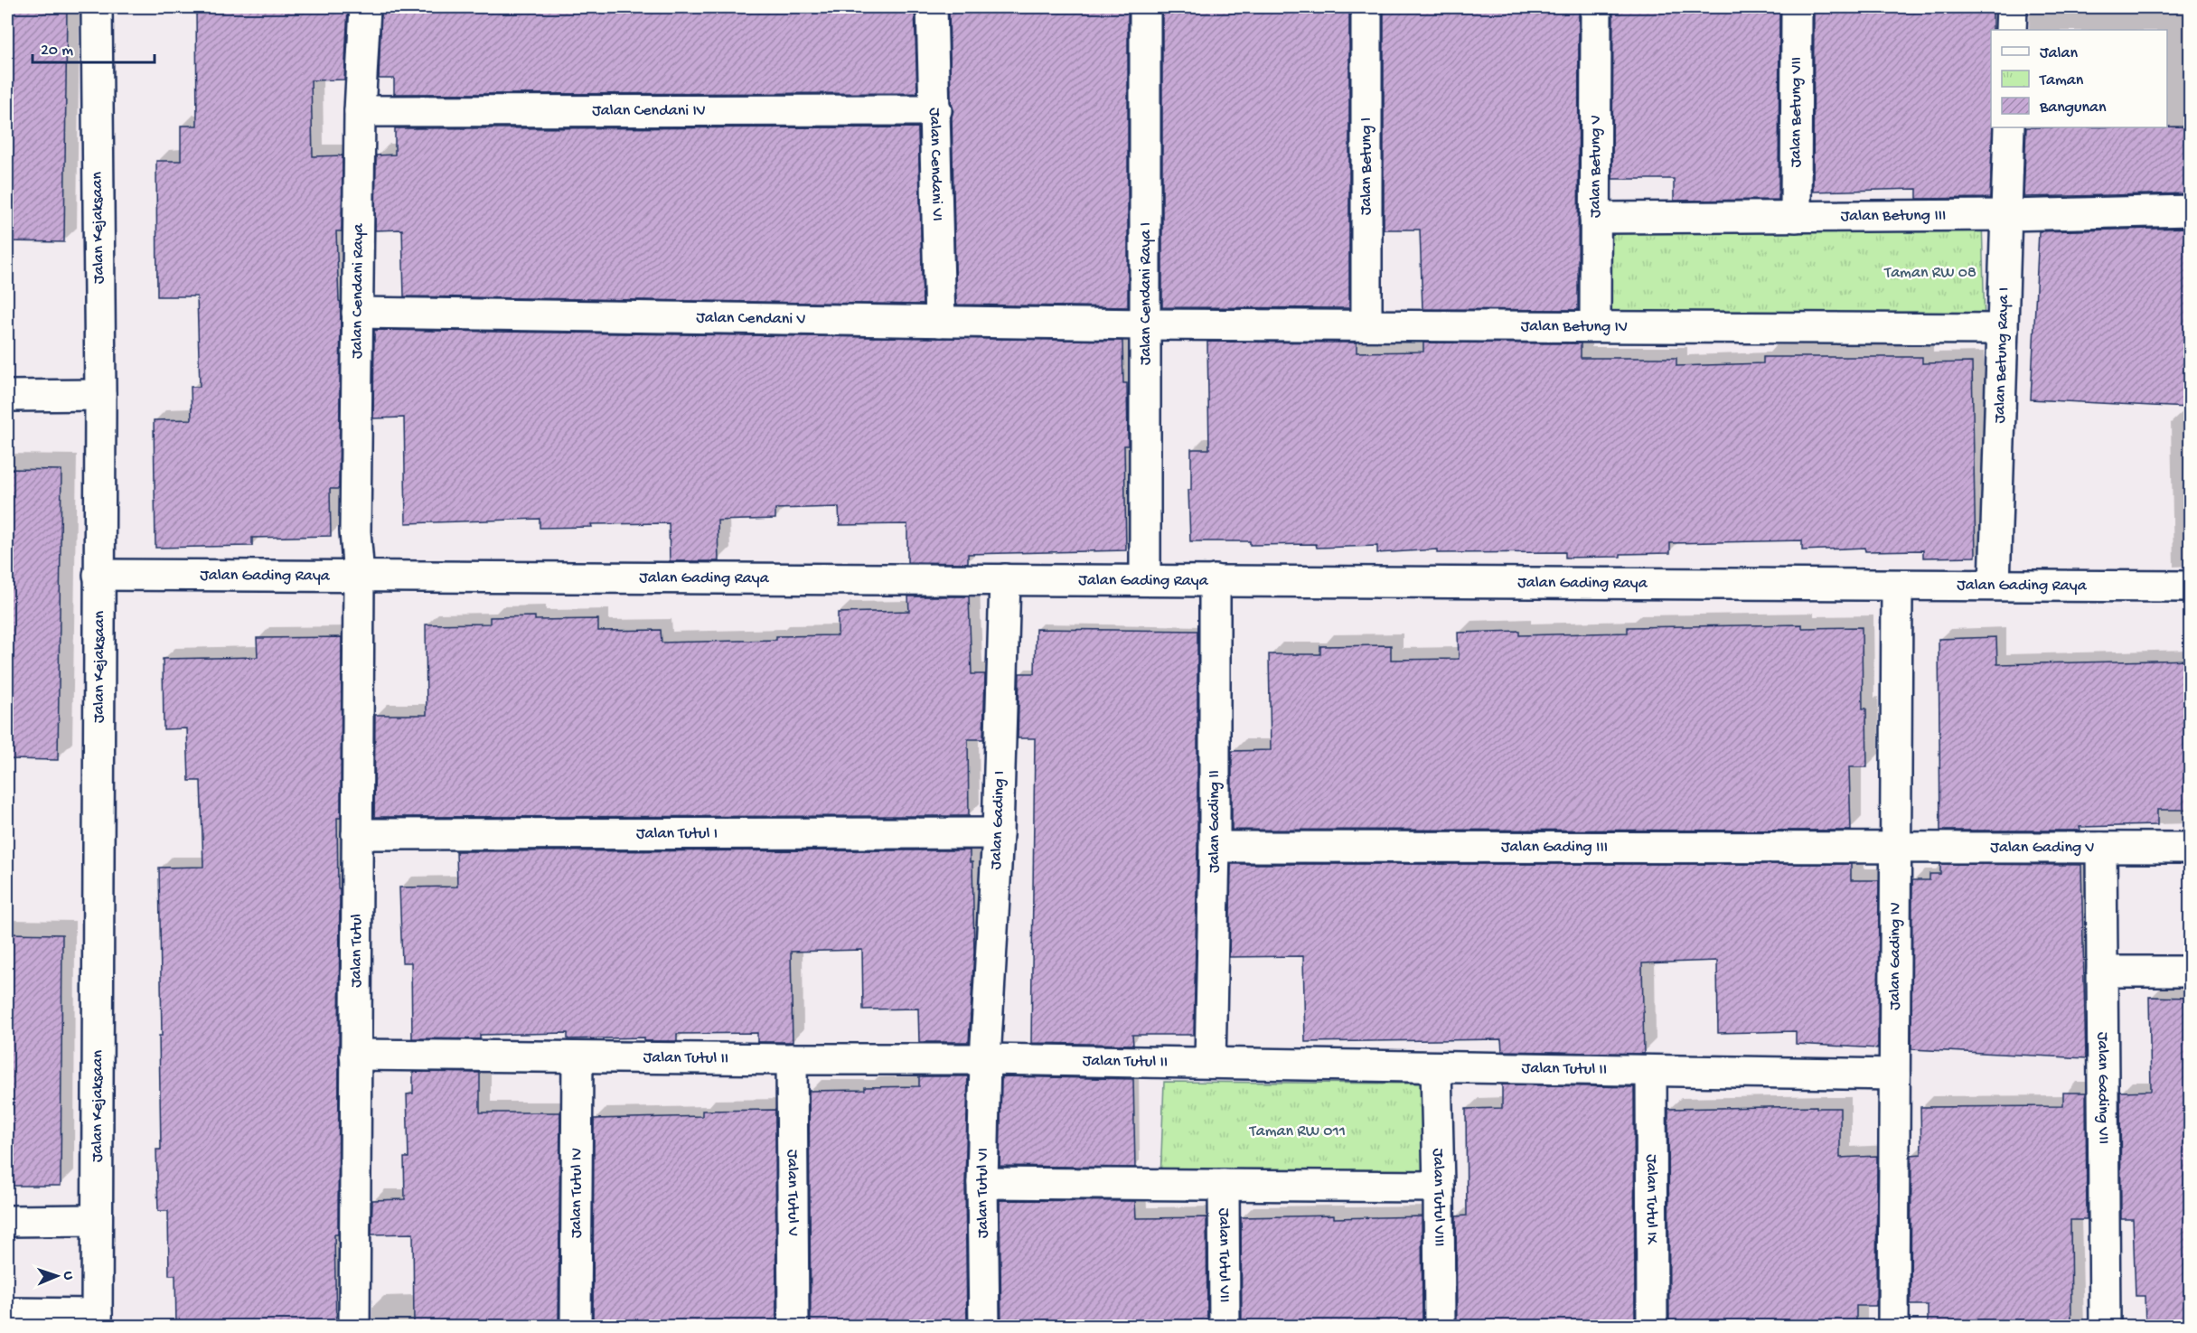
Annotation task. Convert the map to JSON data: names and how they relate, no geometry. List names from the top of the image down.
{
  "streets": {
    "street": [
      "Jalan Cendani IV",
      "Jalan Betung VII",
      "Jalan Cendani VI",
      "Jalan Betung I",
      "Jalan Betung V",
      "Jalan Betung III",
      "Jalan Kejaksaan",
      "Jalan Cendani Raya",
      "Jalan Cendani Raya I",
      "Jalan Cendani V",
      "Jalan Betung IV",
      "Jalan Betung Raya I",
      "Jalan Gading Raya",
      "Jalan Gading I",
      "Jalan Gading II",
      "Jalan Tutul I",
      "Jalan Gading III",
      "Jalan Gading V",
      "Jalan Tutul",
      "Jalan Gading IV",
      "Jalan Tutul II",
      "Jalan Gading VII",
      "Jalan Tutul IV",
      "Jalan Tutul V",
      "Jalan Tutul VI",
      "Jalan Tutul VIII",
      "Jalan Tutul IX",
      "Jalan Tutul VII"
    ]
  },
  "crossings": [
    ["Jalan Cendani IV", "Jalan Cendani VI"],
    ["Jalan Cendani IV", "Jalan Cendani Raya"],
    ["Jalan Betung VII", "Jalan Betung III"],
    ["Jalan Cendani VI", "Jalan Cendani V"],
    ["Jalan Betung I", "Jalan Betung IV"],
    ["Jalan Betung V", "Jalan Betung III"],
    ["Jalan Betung V", "Jalan Betung IV"],
    ["Jalan Betung III", "Jalan Betung Raya I"],
    ["Jalan Kejaksaan", "Jalan Gading Raya"],
    ["Jalan Cendani Raya", "Jalan Cendani V"],
    ["Jalan Cendani Raya", "Jalan Gading Raya"],
    ["Jalan Cendani Raya", "Jalan Tutul"],
    ["Jalan Cendani Raya I", "Jalan Cendani V"],
    ["Jalan Cendani Raya I", "Jalan Betung IV"],
    ["Jalan Cendani Raya I", "Jalan Gading Raya"],
    ["Jalan Cendani V", "Jalan Betung IV"],
    ["Jalan Betung IV", "Jalan Betung Raya I"],
    ["Jalan Betung Raya I", "Jalan Gading Raya"],
    ["Jalan Gading Raya", "Jalan Gading I"],
    ["Jalan Gading Raya", "Jalan Gading II"],
    ["Jalan Gading Raya", "Jalan Tutul"],
    ["Jalan Gading Raya", "Jalan Gading IV"],
    ["Jalan Gading I", "Jalan Tutul I"],
    ["Jalan Gading I", "Jalan Tutul II"],
    ["Jalan Gading I", "Jalan Tutul VI"],
    ["Jalan Gading II", "Jalan Gading III"],
    ["Jalan Gading II", "Jalan Tutul II"],
    ["Jalan Tutul I", "Jalan Tutul"],
    ["Jalan Gading III", "Jalan Gading V"],
    ["Jalan Gading III", "Jalan Gading IV"],
    ["Jalan Gading V", "Jalan Gading IV"],
    ["Jalan Gading V", "Jalan Gading VII"],
    ["Jalan Tutul", "Jalan Tutul II"],
    ["Jalan Gading IV", "Jalan Tutul II"],
    ["Jalan Tutul II", "Jalan Tutul IV"],
    ["Jalan Tutul II", "Jalan Tutul V"],
    ["Jalan Tutul II", "Jalan Tutul VI"],
    ["Jalan Tutul II", "Jalan Tutul VIII"],
    ["Jalan Tutul II", "Jalan Tutul IX"]
  ],
  "parks": ["Taman RW 08", "Taman RW 011"],
  "legend": ["Jalan", "Taman", "Bangunan"],
  "scale_bar": "20 m",
  "north": "right"
}
